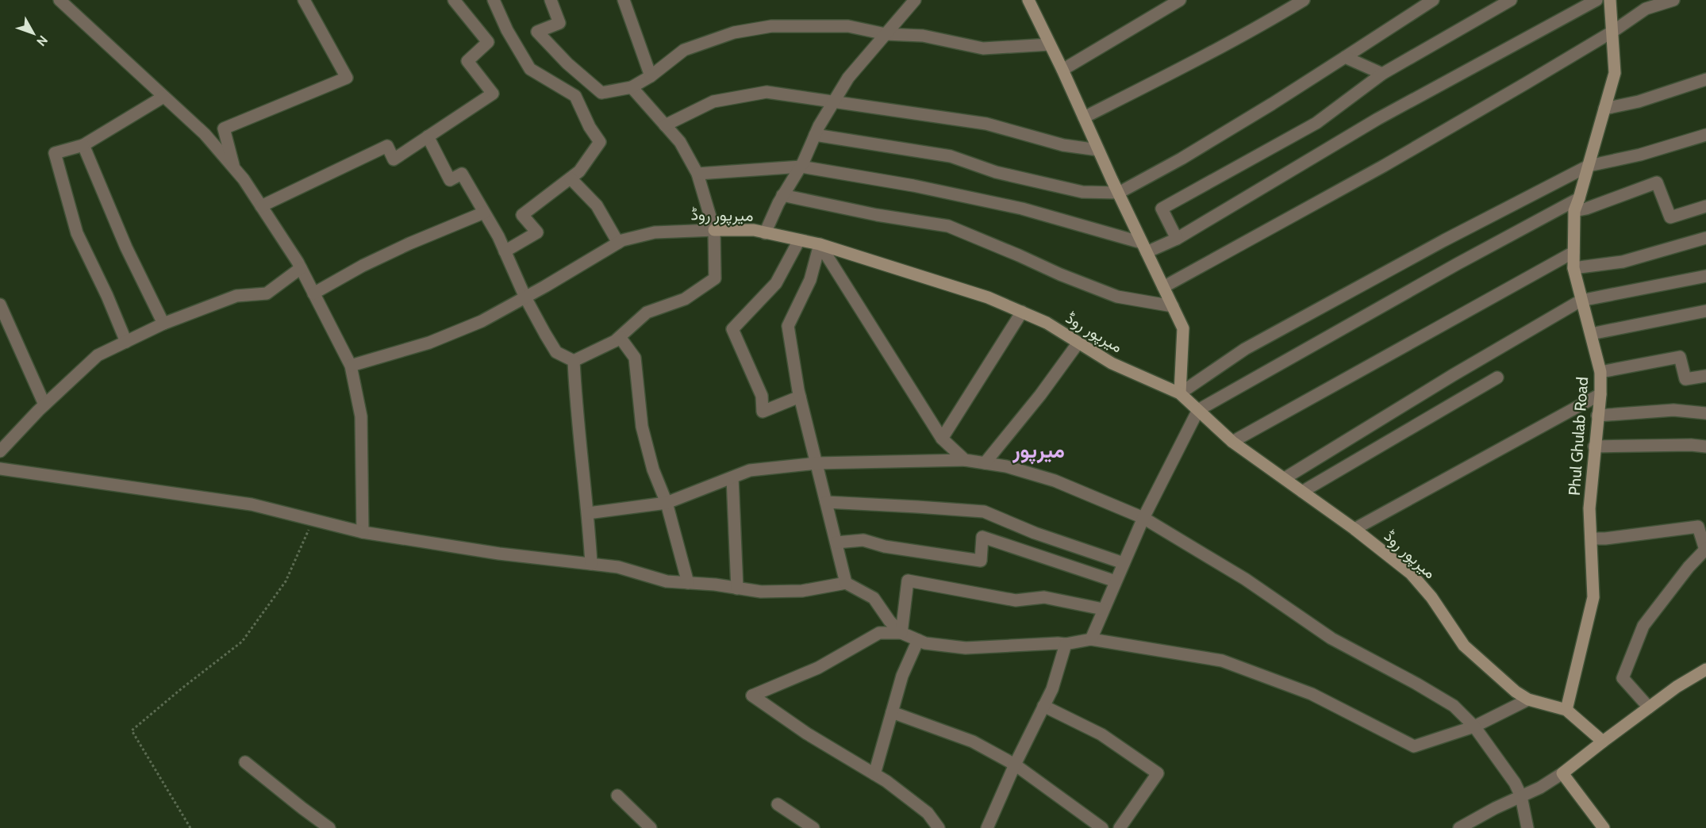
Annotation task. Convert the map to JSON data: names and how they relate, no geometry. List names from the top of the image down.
{
  "streets": {
    "street": ["میرپور روڈ", "Phul Ghulab Road"]
  },
  "crossings": [
    ["میرپور روڈ", "Phul Ghulab Road"]
  ],
  "districts": ["میرپور"],
  "north": "bottom right"
}
